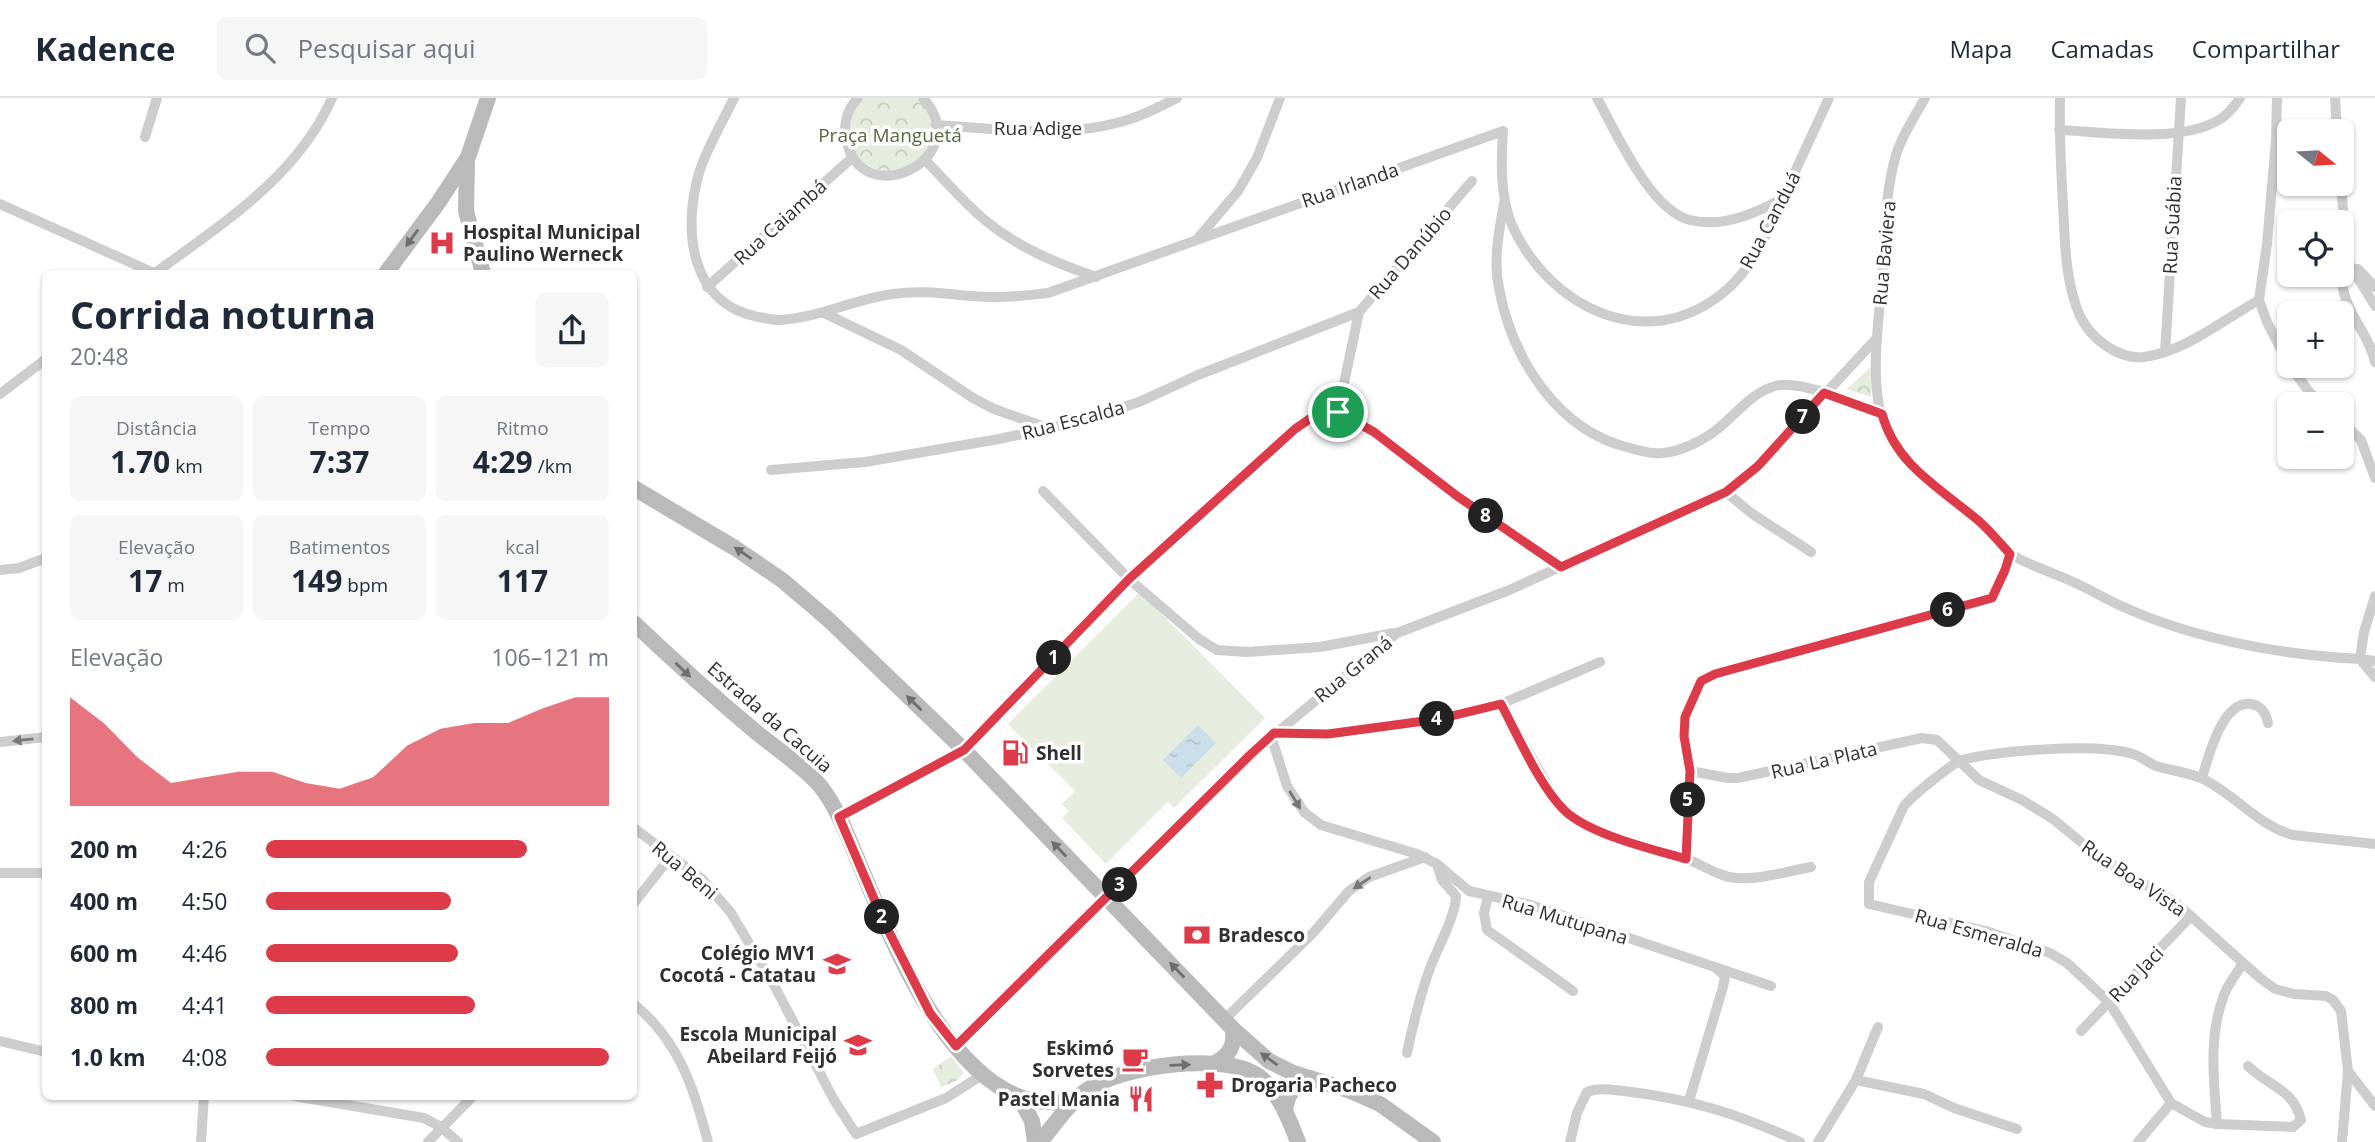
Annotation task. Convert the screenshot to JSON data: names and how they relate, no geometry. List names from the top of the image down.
{
  "streets": {
    "main road": ["Estrada da Cacuia"],
    "street": [
      "Rua Adige",
      "Rua Irlanda",
      "Rua Canduá",
      "Rua Caiambá",
      "Rua Suábia",
      "Rua Danúbio",
      "Rua Baviera",
      "Rua Escalda",
      "Rua Graná",
      "Rua La Plata",
      "Rua Beni",
      "Rua Boa Vista",
      "Rua Mutupana",
      "Rua Esmeralda",
      "Rua Jaci"
    ]
  },
  "crossings": [
    ["Rua Irlanda", "Rua Canduá"],
    ["Rua Irlanda", "Rua Caiambá"],
    ["Rua Danúbio", "Rua Escalda"],
    ["Rua Baviera", "Rua Graná"],
    ["Rua Graná", "Estrada da Cacuia"],
    ["Rua Graná", "Rua Mutupana"],
    ["Rua La Plata", "Rua Boa Vista"],
    ["Rua La Plata", "Rua Esmeralda"],
    ["Rua Boa Vista", "Rua Esmeralda"],
    ["Rua Boa Vista", "Rua Jaci"],
    ["Rua Esmeralda", "Rua Jaci"]
  ],
  "parks": ["Praça Manguetá"],
  "places": {
    "hospital": ["Hospital Municipal Paulino Werneck"],
    "fuel station": ["Shell"],
    "bank": ["Bradesco"],
    "school or university": ["Colégio MV1 Cocotá - Catatau", "Escola Municipal Abeilard Feijó"],
    "cafe": ["Eskimó Sorvetes"],
    "pharmacy": ["Drogaria Pacheco"],
    "restaurant": ["Pastel Mania"]
  },
  "north": "right",
  "page": {
    "header": "Kadence",
    "search": "Pesquisar aqui",
    "nav": ["Mapa", "Camadas", "Compartilhar"],
    "map_buttons": ["+", "−"],
    "heading": ["Corrida noturna", "20:48"],
    "stats": [
      ["Distância", "1.70 km"],
      ["Tempo", "7:37"],
      ["Ritmo", "4:29 /km"],
      ["Elevação", "17 m"],
      ["Batimentos", "149 bpm"],
      ["kcal", "117"]
    ],
    "pins": [
      "7",
      "8",
      "6",
      "1",
      "4",
      "5",
      "3",
      "2"
    ],
    "chart": ["Elevação", "106–121 m"],
    "list": [
      {
        "name": "200 m",
        "note": "4:26"
      },
      {
        "name": "400 m",
        "note": "4:50"
      },
      {
        "name": "600 m",
        "note": "4:46"
      },
      {
        "name": "800 m",
        "note": "4:41"
      },
      {
        "name": "1.0 km",
        "note": "4:08"
      }
    ]
  }
}
